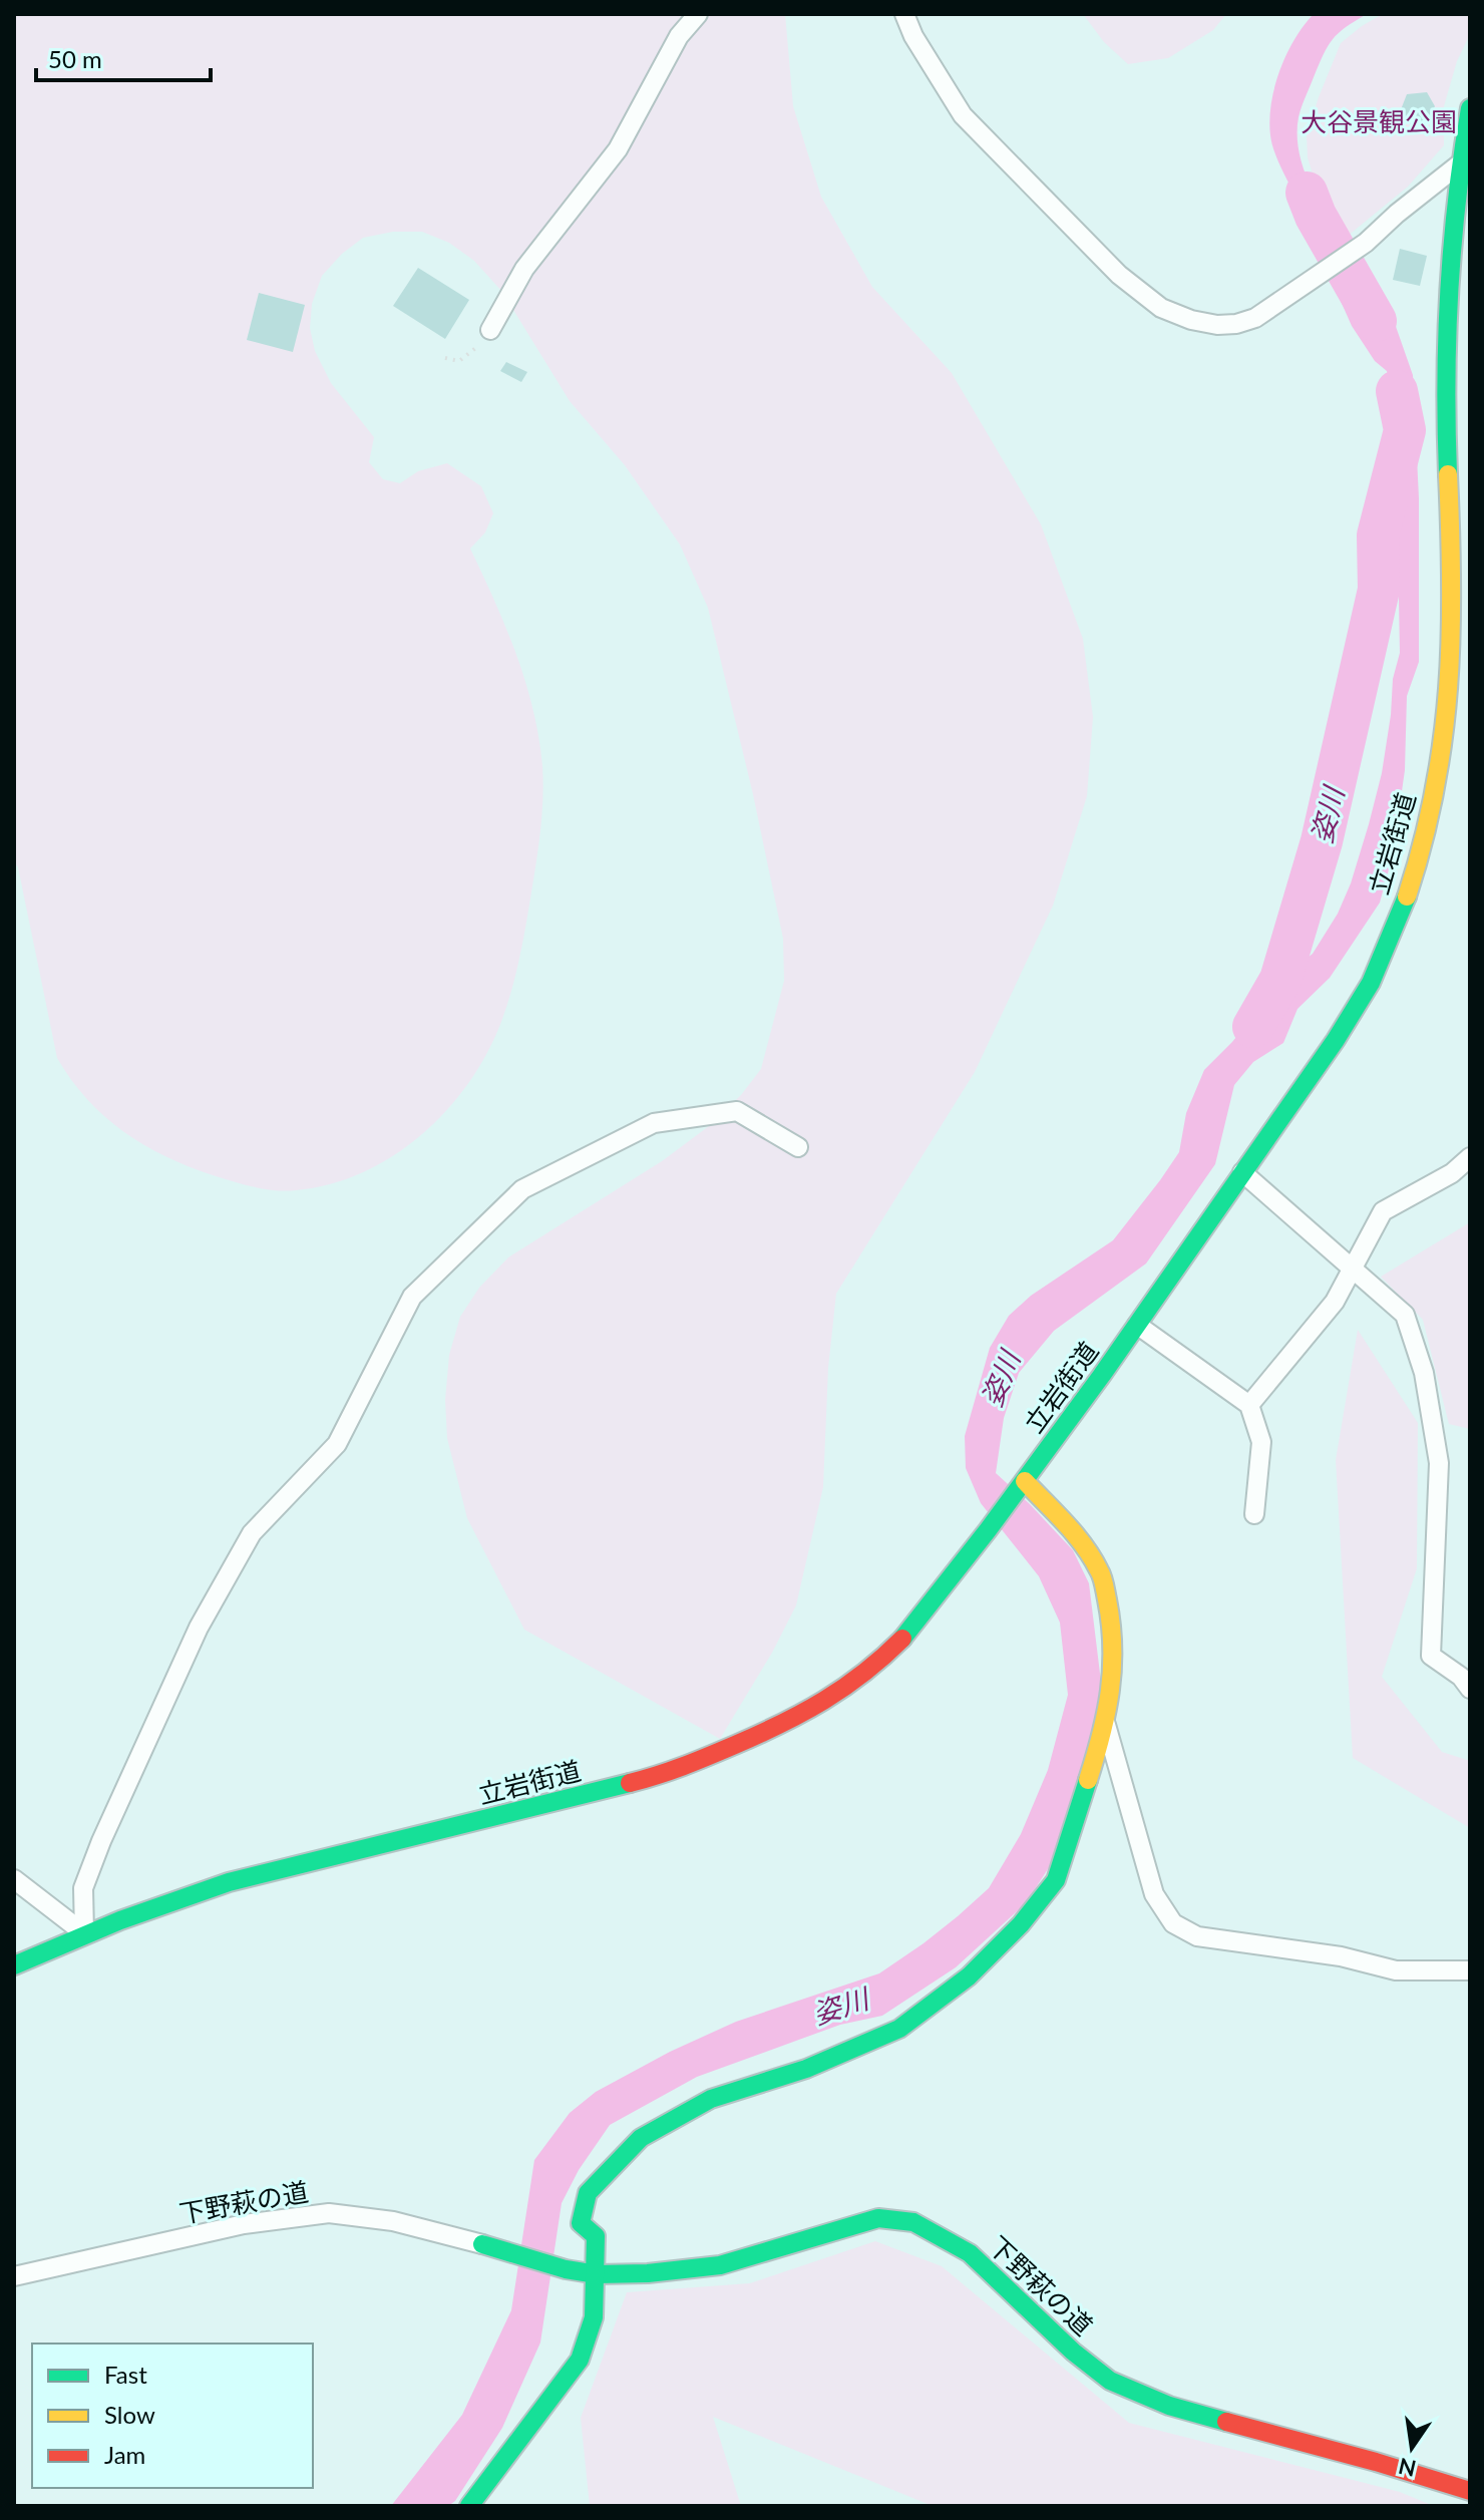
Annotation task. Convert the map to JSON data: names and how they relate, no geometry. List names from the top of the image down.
{
  "streets": {
    "street": ["立岩街道", "下野萩の道"]
  },
  "water": ["姿川"],
  "parks": ["大谷景観公園"],
  "legend": ["Fast", "Slow", "Jam"],
  "scale_bar": "50 m",
  "north": "bottom"
}
